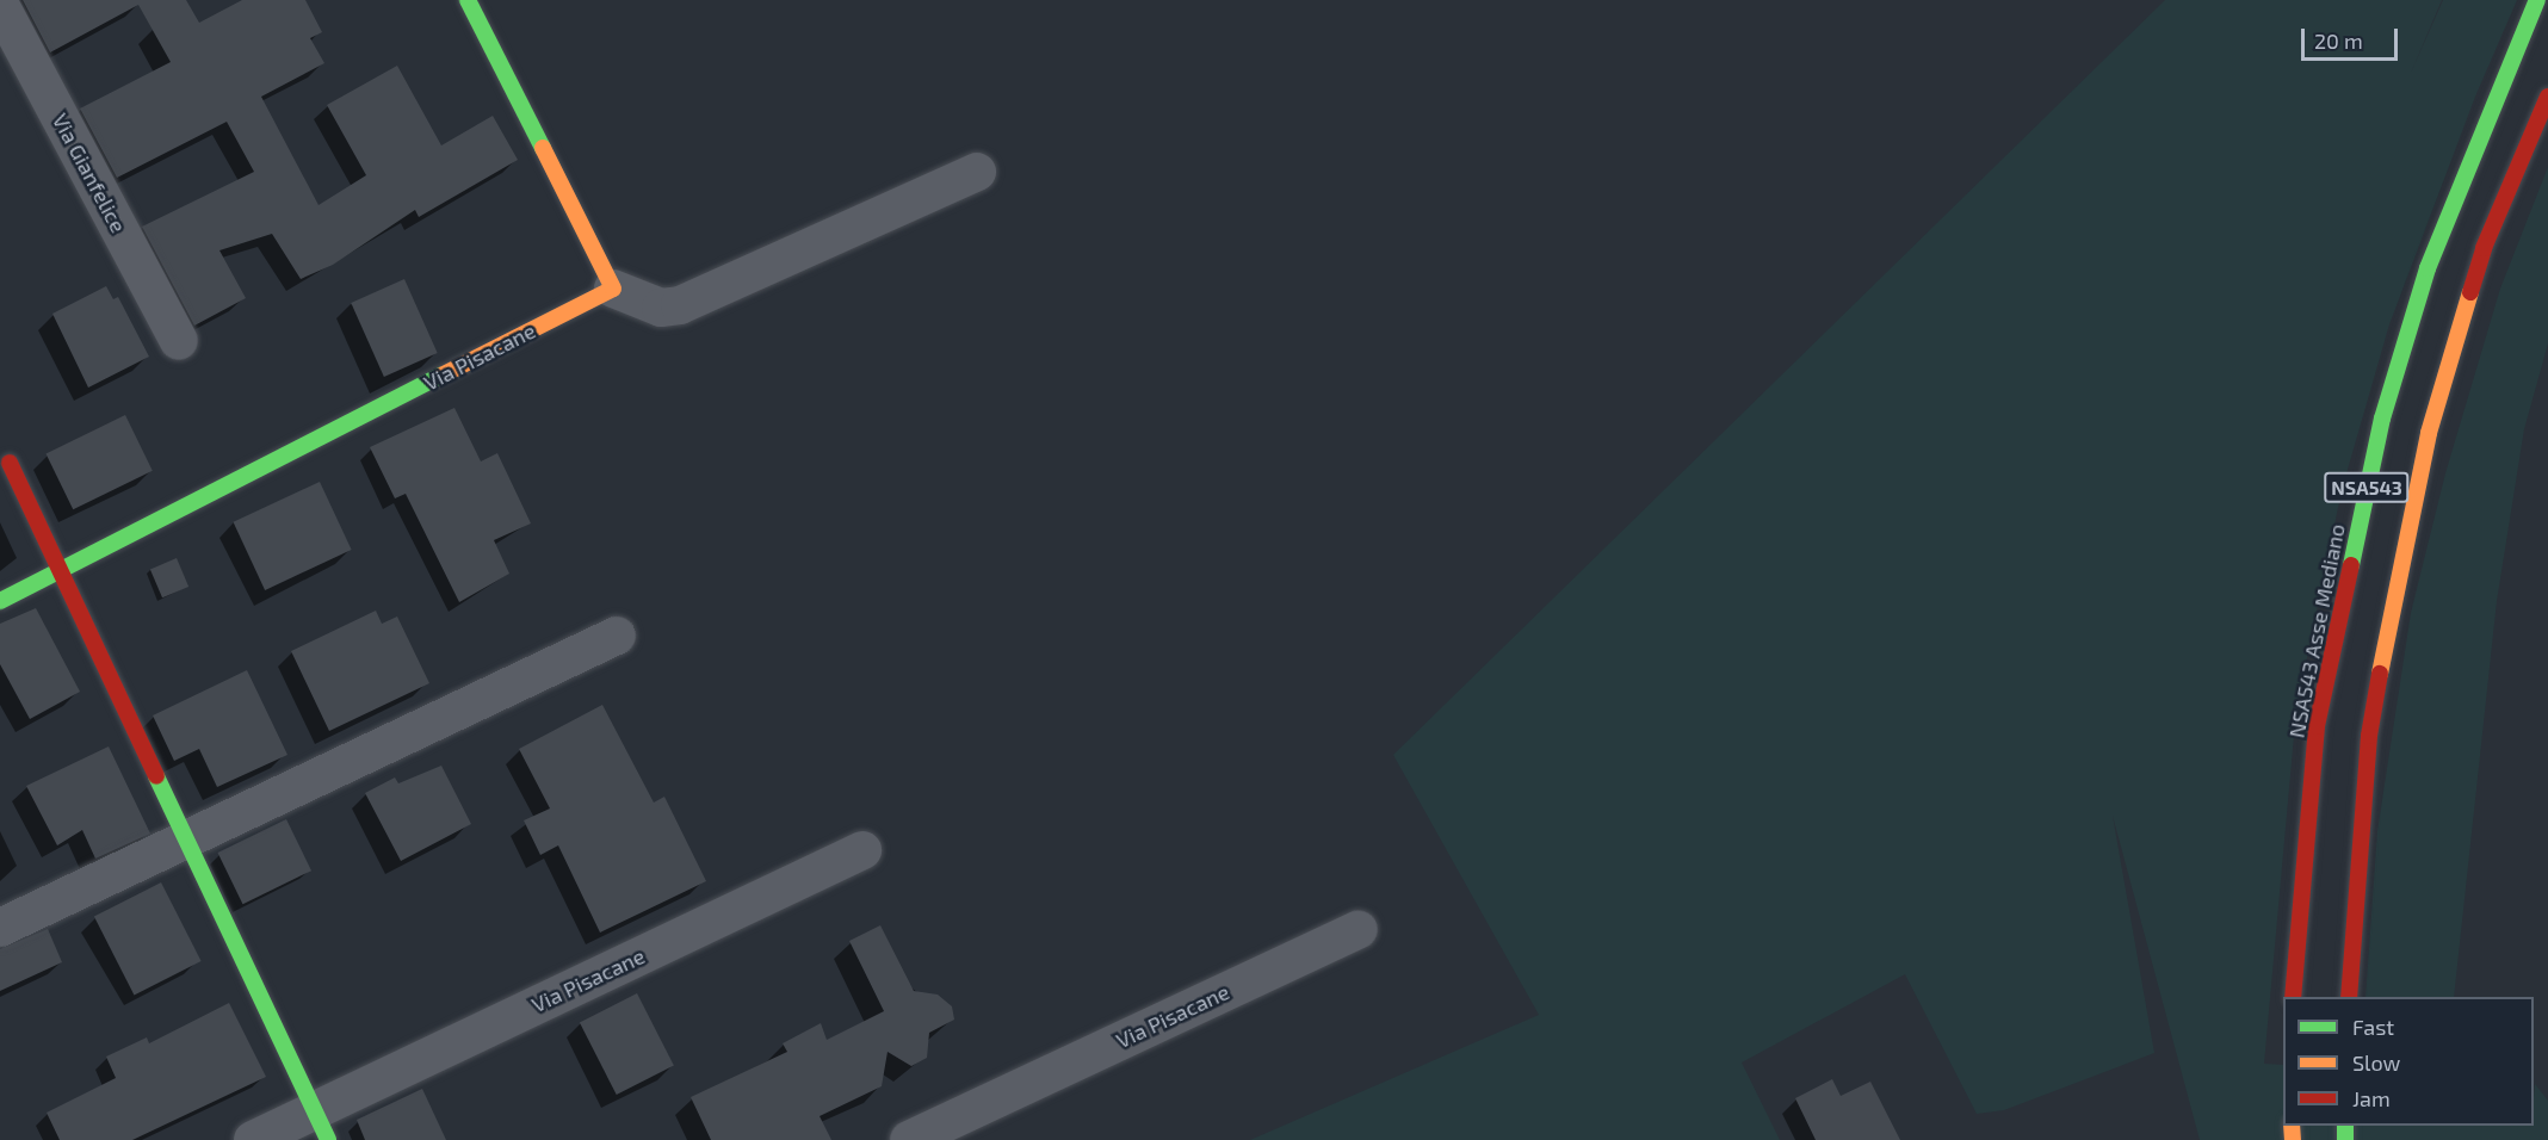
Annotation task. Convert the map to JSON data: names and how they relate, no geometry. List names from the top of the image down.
{
  "streets": {
    "main road": ["Via Pisacane", "NSA543", "NSA543 Asse Mediano"],
    "street": ["Via Gianfelice"]
  },
  "legend": ["Fast", "Slow", "Jam"],
  "scale_bar": "20 m"
}
